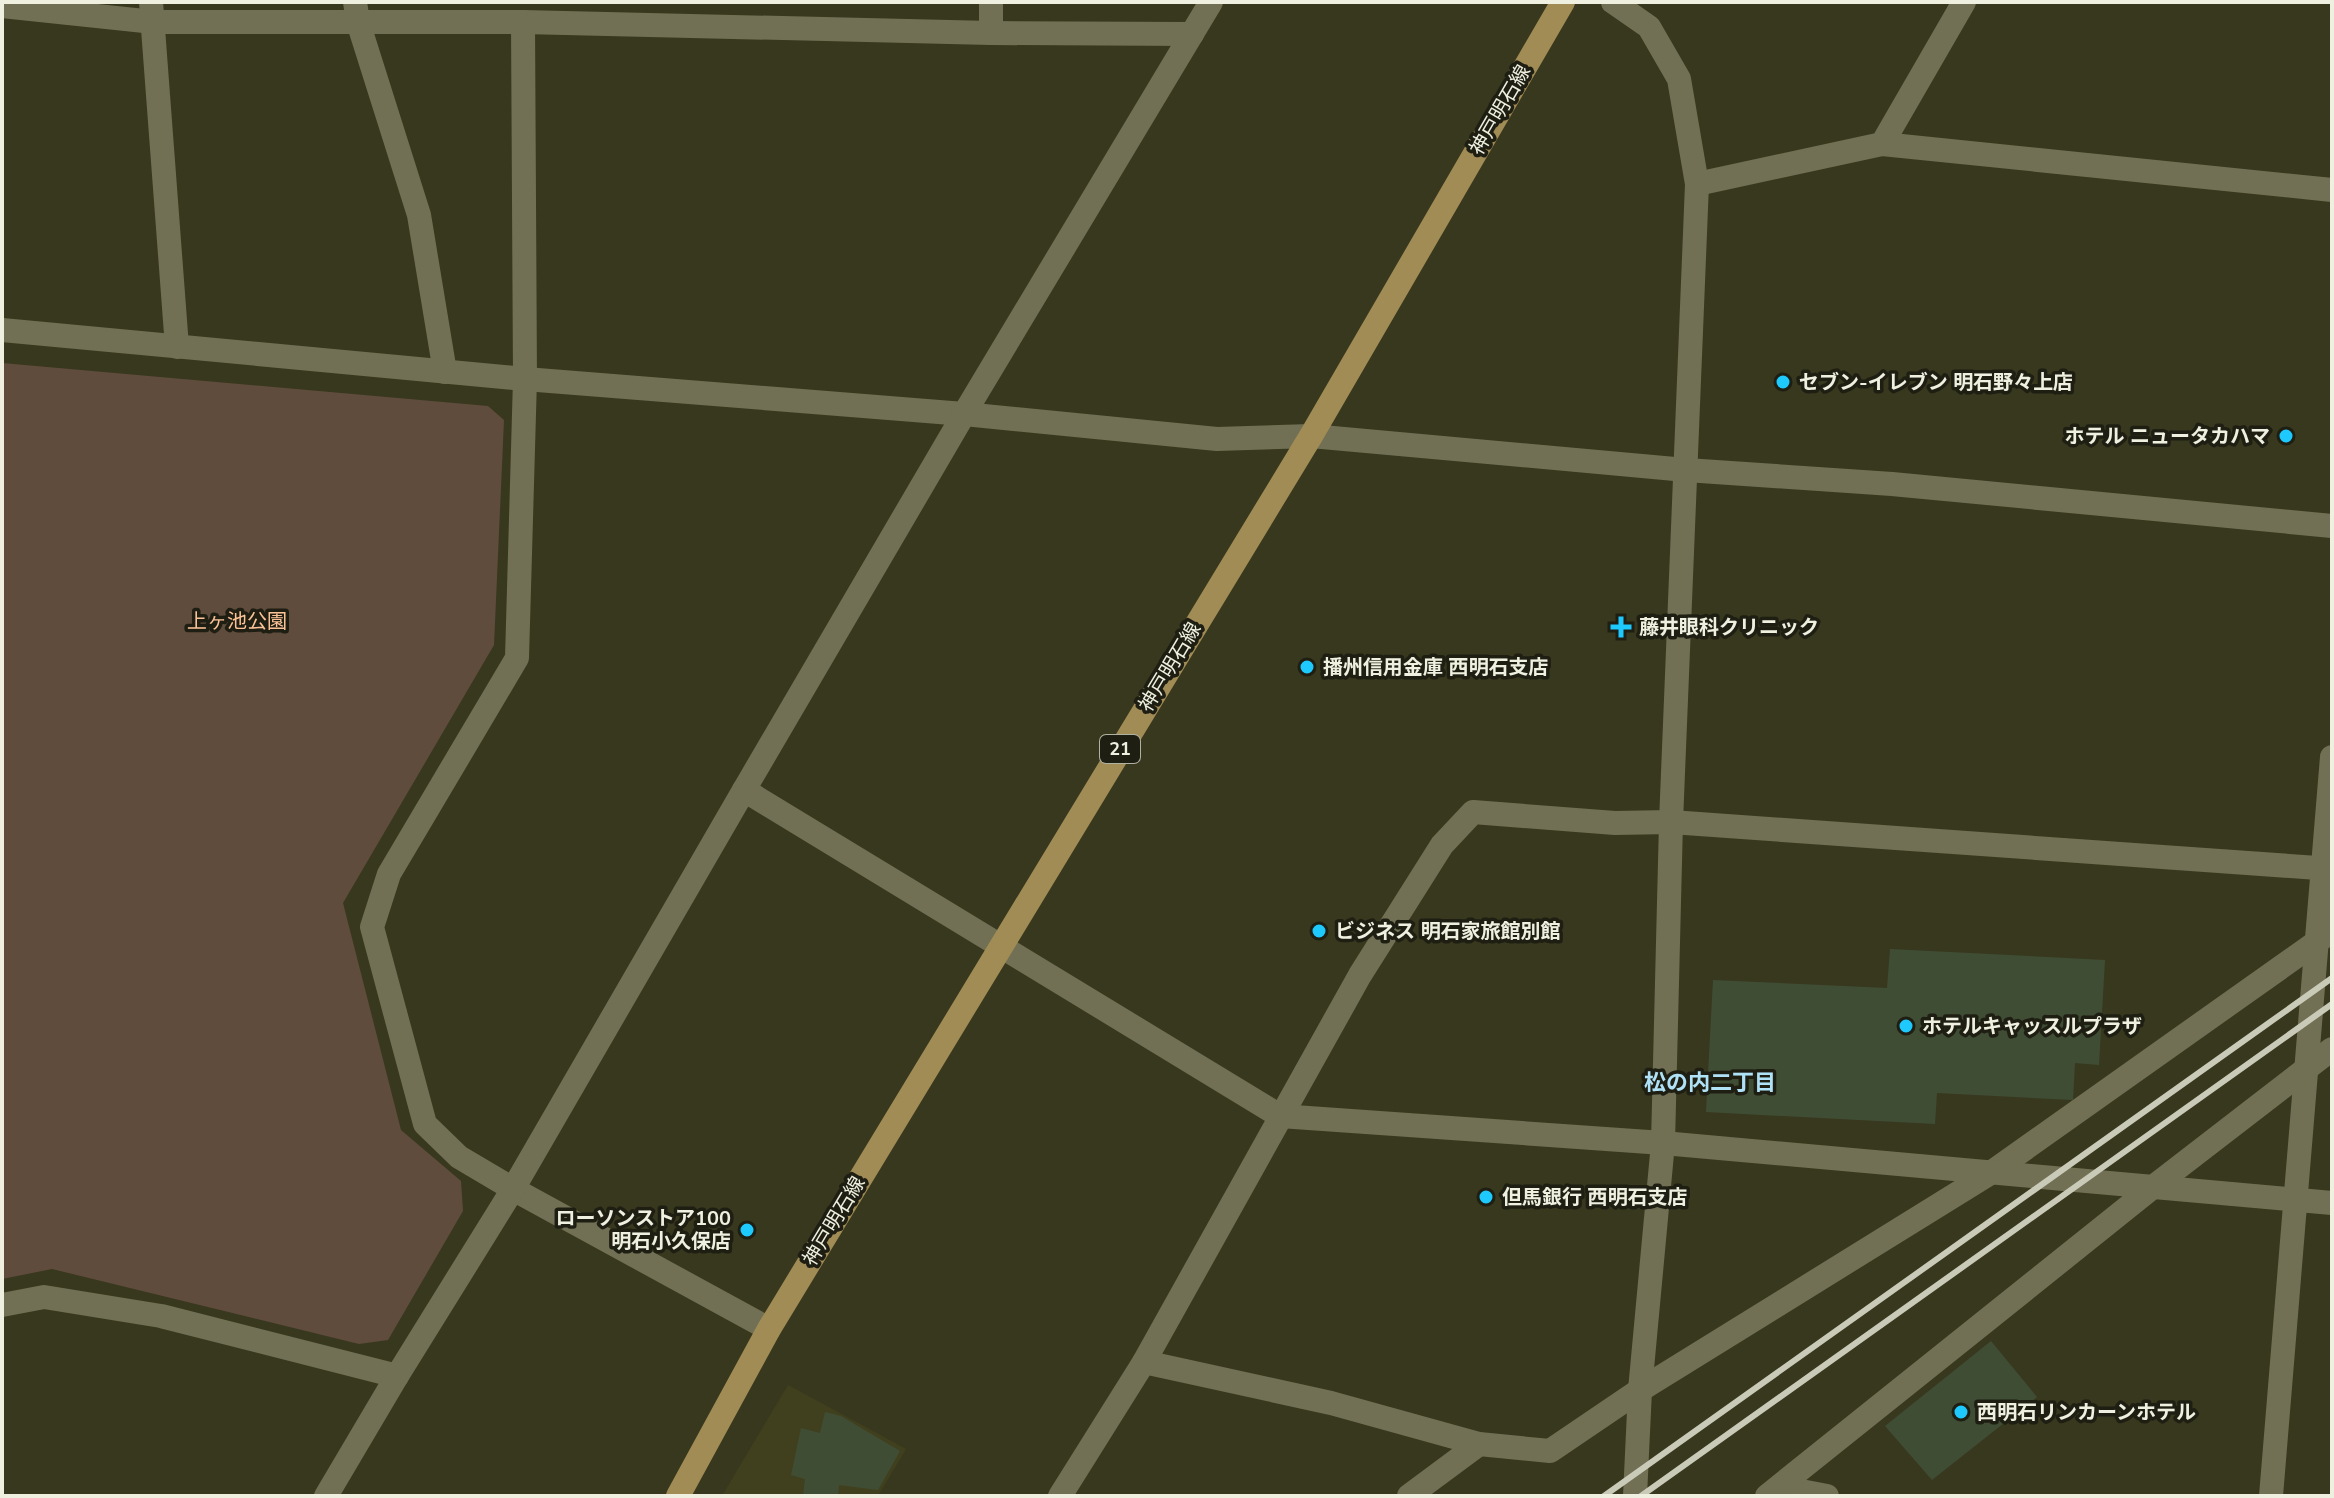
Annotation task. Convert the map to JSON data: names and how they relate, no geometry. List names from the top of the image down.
{
  "streets": {
    "main road": ["神戸明石線", "21"]
  },
  "districts": ["松の内二丁目"],
  "parks": ["上ヶ池公園"],
  "places": {
    "other": [
      "セブン-イレブン 明石野々上店",
      "ホテル ニュータカハマ",
      "播州信用金庫 西明石支店",
      "ビジネス 明石家旅館別館",
      "ホテルキャッスルプラザ",
      "但馬銀行 西明石支店",
      "ローソンストア100 明石小久保店",
      "西明石リンカーンホテル"
    ],
    "health": ["藤井眼科クリニック"]
  }
}
